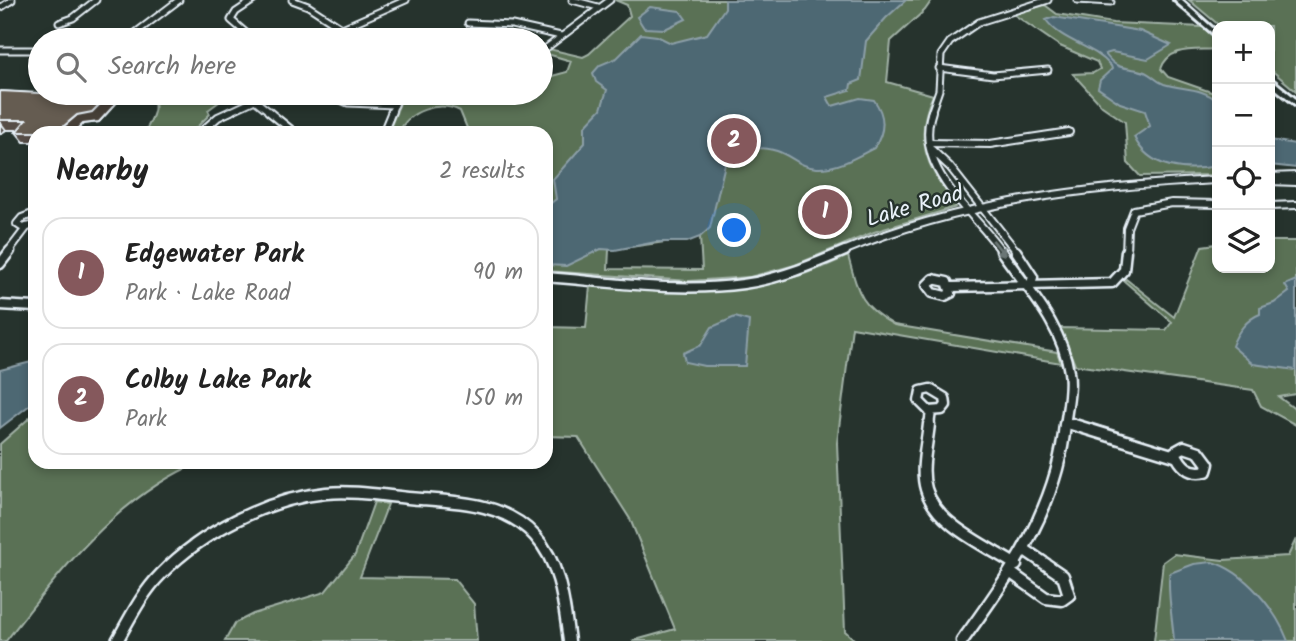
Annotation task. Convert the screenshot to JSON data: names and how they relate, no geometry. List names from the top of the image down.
{
  "streets": {
    "street": ["Lake Road"]
  },
  "page": {
    "map_buttons": ["+", "−"],
    "search": "Search here",
    "pins": ["2", "1"],
    "heading": ["Nearby", "2 results"],
    "list": [
      {
        "mark": "1",
        "name": "Edgewater Park",
        "note": "Park · Lake Road",
        "value": "90 m"
      },
      {
        "mark": "2",
        "name": "Colby Lake Park",
        "note": "Park",
        "value": "150 m"
      }
    ]
  }
}
